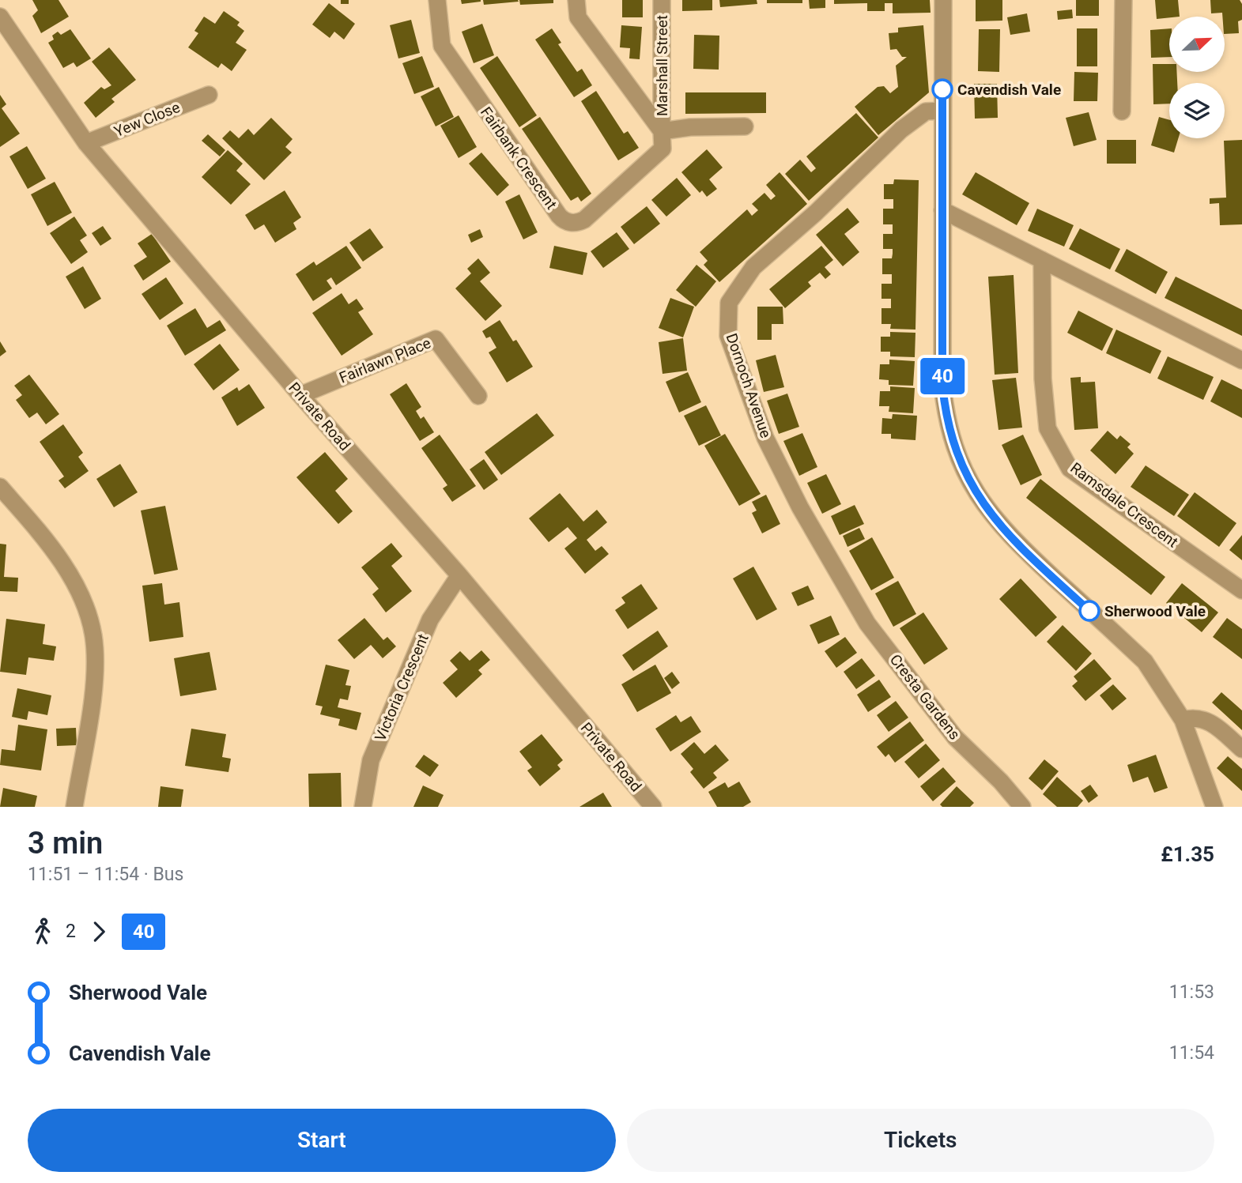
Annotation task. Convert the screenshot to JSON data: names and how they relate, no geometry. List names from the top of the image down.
{
  "streets": {
    "street": [
      "Marshall Street",
      "Yew Close",
      "Fairbank Crescent",
      "Fairlawn Place",
      "Dornoch Avenue",
      "Private Road",
      "Ramsdale Crescent",
      "Victoria Crescent",
      "Cresta Gardens"
    ]
  },
  "crossings": [
    ["Marshall Street", "Fairbank Crescent"],
    ["Yew Close", "Private Road"],
    ["Fairlawn Place", "Private Road"],
    ["Dornoch Avenue", "Cresta Gardens"],
    ["Private Road", "Victoria Crescent"]
  ],
  "places": ["Cavendish Vale", "Sherwood Vale"],
  "lines": ["bus line 40"],
  "north": "top right",
  "page": {
    "on_map": "40",
    "heading": ["3 min", "11:51 – 11:54 · Bus", "£1.35"],
    "legs": ["2", "40"],
    "list": [
      {
        "name": "Sherwood Vale",
        "value": "11:53"
      },
      {
        "name": "Cavendish Vale",
        "value": "11:54"
      }
    ],
    "buttons": ["Start", "Tickets"]
  }
}
